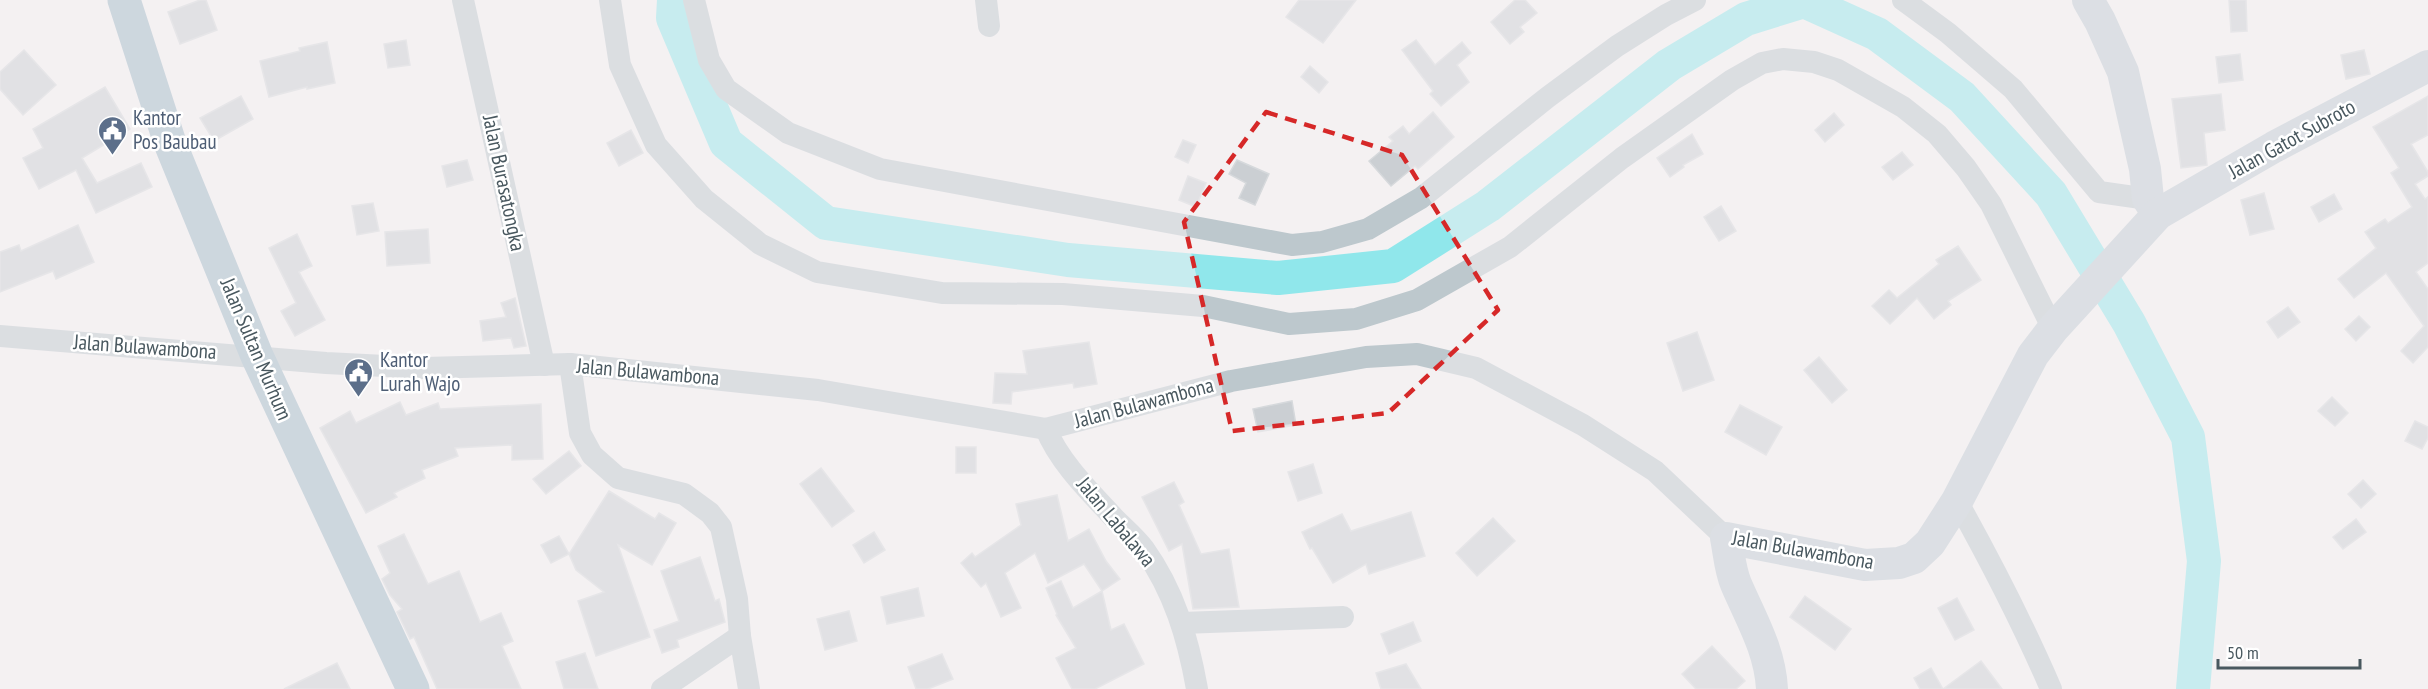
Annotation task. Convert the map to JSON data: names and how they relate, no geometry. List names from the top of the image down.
{
  "streets": {
    "highway": ["Jalan Sultan Murhum"],
    "main road": ["Jalan Gatot Subroto", "Jalan Bulawambona"],
    "street": ["Jalan Burasatongka", "Jalan Labalawa"]
  },
  "crossings": [
    ["Jalan Gatot Subroto", "Jalan Bulawambona"],
    ["Jalan Burasatongka", "Jalan Bulawambona"],
    ["Jalan Bulawambona", "Jalan Sultan Murhum"],
    ["Jalan Bulawambona", "Jalan Labalawa"]
  ],
  "places": {
    "public building": ["Kantor Pos Baubau", "Kantor Lurah Wajo"]
  },
  "scale_bar": "50 m"
}
